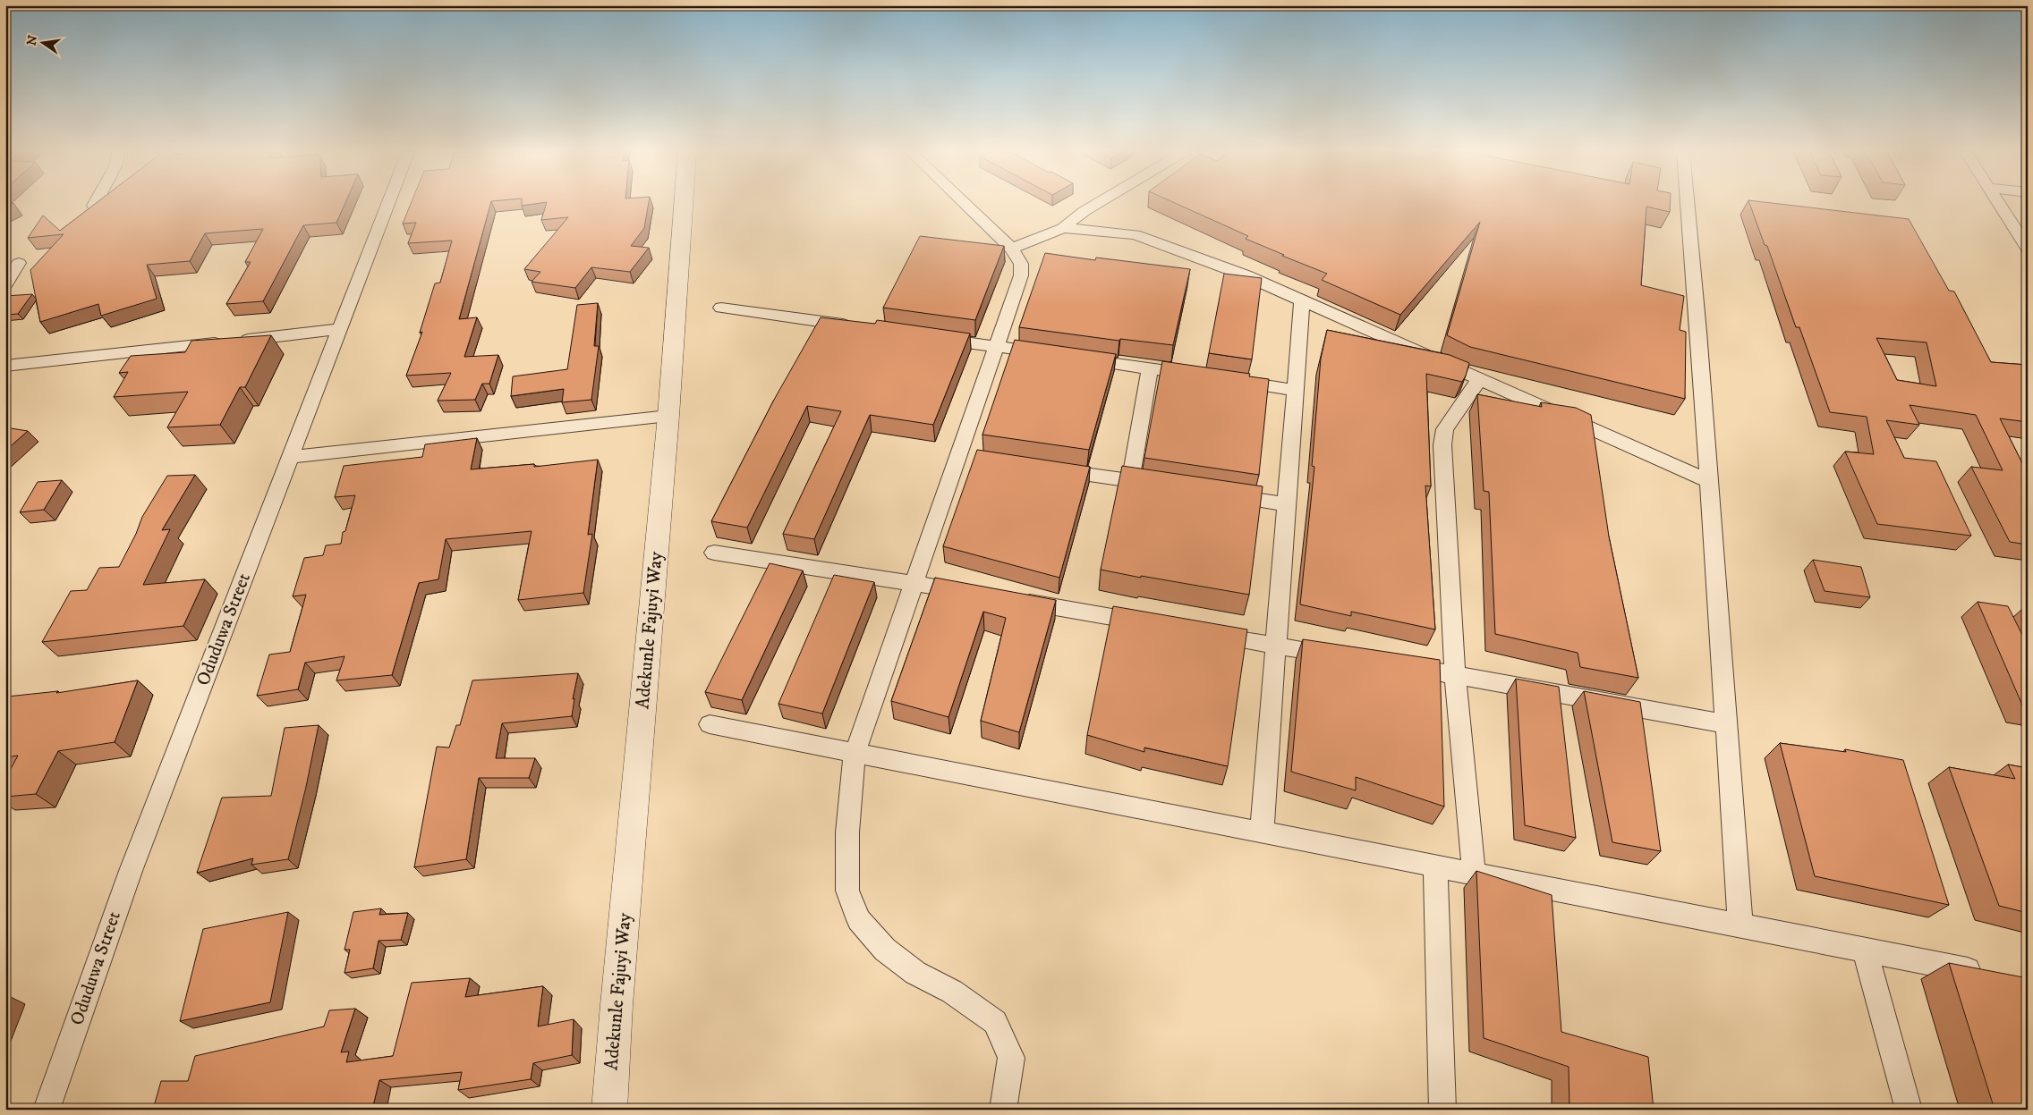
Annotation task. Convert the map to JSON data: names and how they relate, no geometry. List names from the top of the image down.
{
  "streets": {
    "street": ["Oduduwa Street", "Adekunle Fajuyi Way"]
  },
  "north": "left"
}
